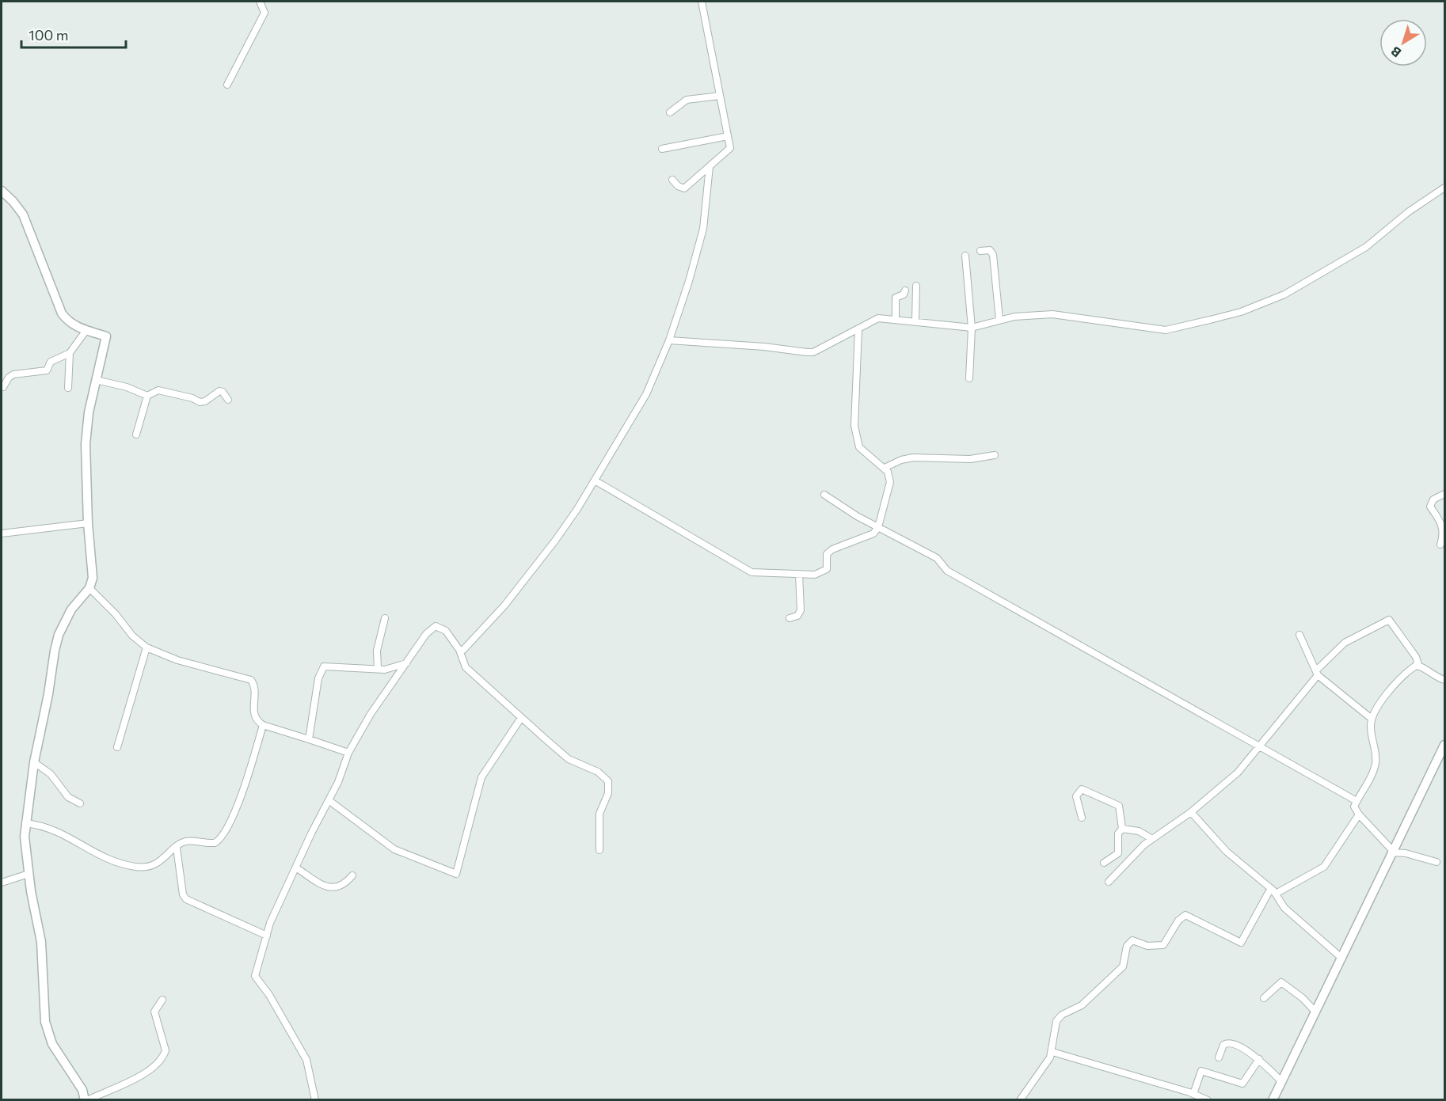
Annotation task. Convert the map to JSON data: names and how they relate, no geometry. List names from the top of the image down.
{
  "scale_bar": "100 m",
  "north": "bottom left"
}
